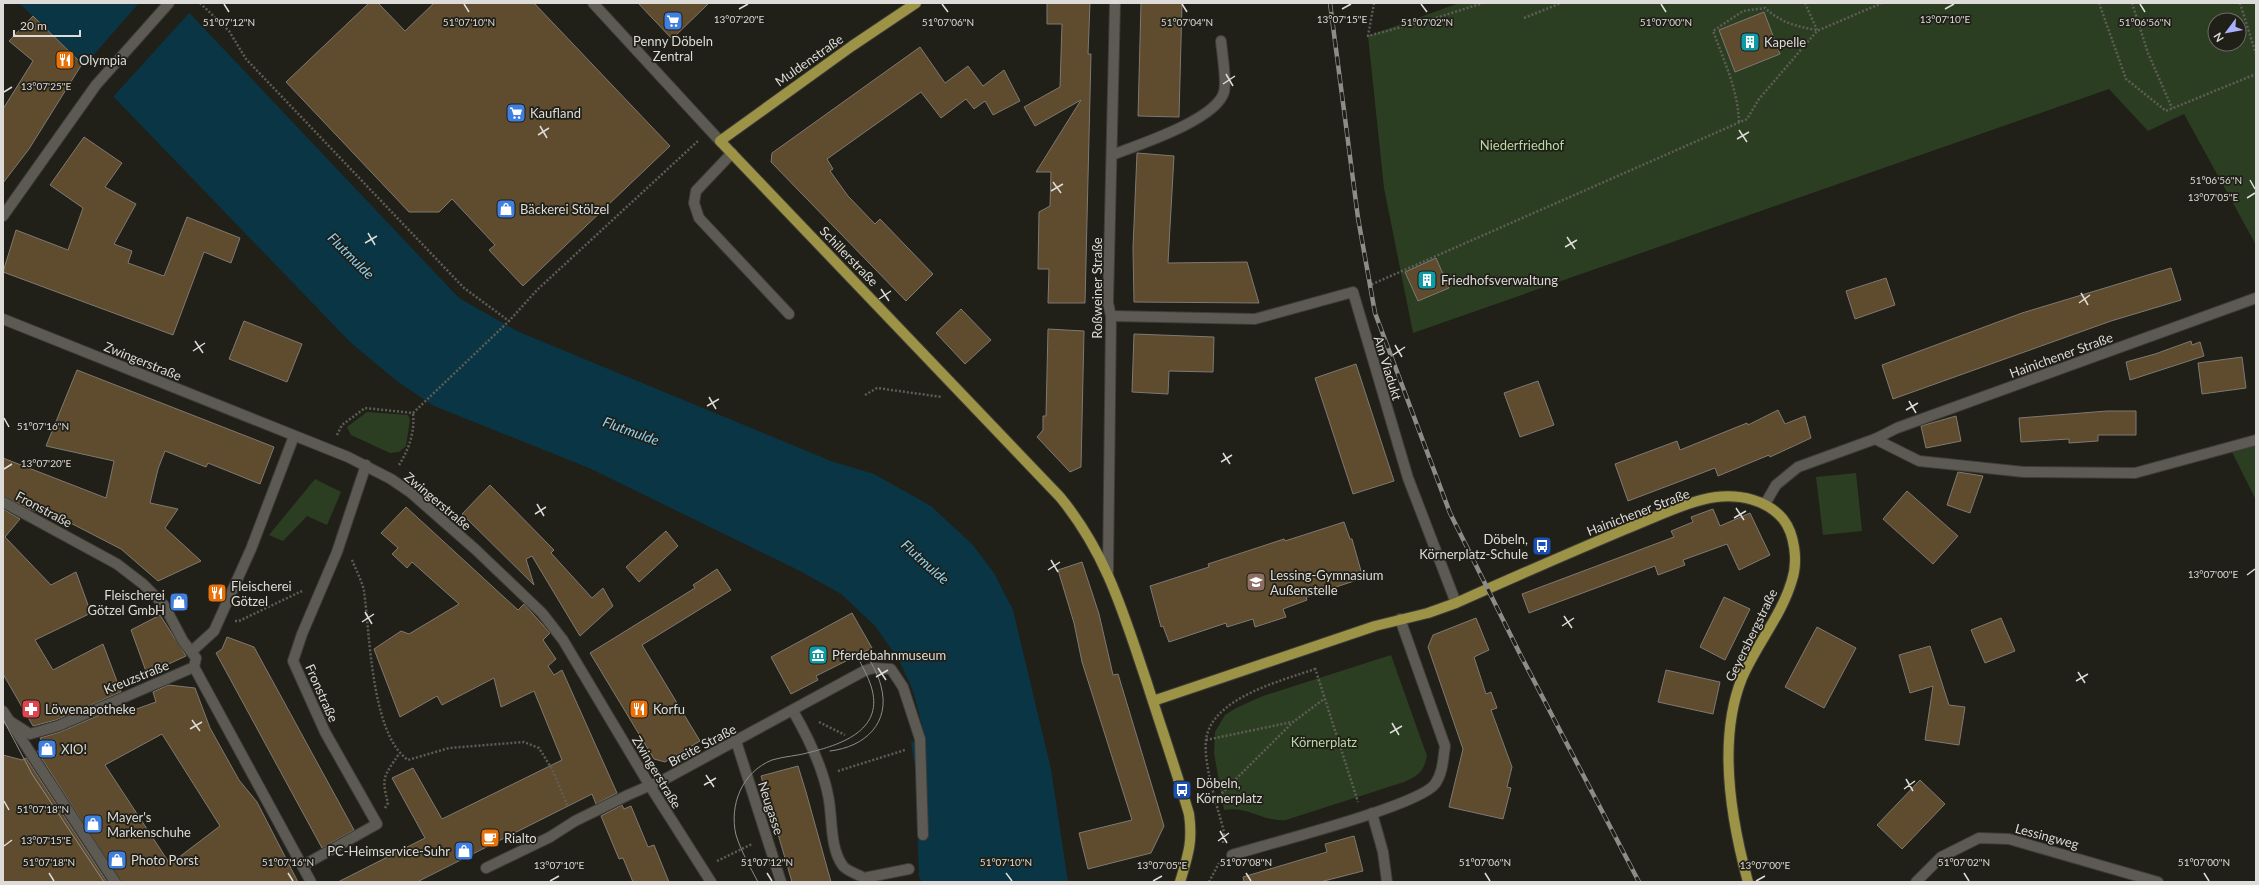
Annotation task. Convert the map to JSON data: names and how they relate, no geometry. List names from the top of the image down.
{
  "streets": {
    "main road": [
      "Muldenstraße",
      "Schillerstraße",
      "Hainichener Straße",
      "Geyersbergstraße"
    ],
    "street": [
      "Roßweiner Straße",
      "Zwingerstraße",
      "Am Viadukt",
      "Fronstraße",
      "Kreuzstraße",
      "Breite Straße",
      "Neugasse",
      "Lessingweg"
    ]
  },
  "crossings": [
    ["Muldenstraße", "Schillerstraße"],
    ["Schillerstraße", "Roßweiner Straße"],
    ["Hainichener Straße", "Am Viadukt"],
    ["Hainichener Straße", "Geyersbergstraße"],
    ["Zwingerstraße", "Fronstraße"],
    ["Zwingerstraße", "Breite Straße"],
    ["Breite Straße", "Neugasse"]
  ],
  "water": ["Flutmulde"],
  "parks": ["Niederfriedhof", "Körnerplatz"],
  "places": {
    "supermarket": ["Penny Döbeln Zentral", "Kaufland"],
    "building": ["Kapelle", "Friedhofsverwaltung"],
    "restaurant": ["Olympia", "Fleischerei Götzel", "Korfu"],
    "shop": [
      "Bäckerei Stölzel",
      "Fleischerei Götzel GmbH",
      "XIO!",
      "Mayer's Markenschuhe",
      "PC-Heimservice-Suhr",
      "Photo Porst"
    ],
    "bus stop": ["Döbeln, Körnerplatz-Schule", "Döbeln, Körnerplatz"],
    "school or university": ["Lessing-Gymnasium Außenstelle"],
    "museum": ["Pferdebahnmuseum"],
    "pharmacy": ["Löwenapotheke"],
    "cafe": ["Rialto"]
  },
  "scale_bar": "20 m",
  "north": "bottom left",
  "coordinates": [
    "13°07'20\"E",
    "13°07'15\"E",
    "13°07'10\"E",
    "51°07'10\"N",
    "51°07'06\"N",
    "51°06'56\"N",
    "51°07'12\"N",
    "51°07'04\"N",
    "51°07'02\"N",
    "51°07'00\"N",
    "13°07'25\"E",
    "13°07'05\"E",
    "51°07'16\"N",
    "13°07'00\"E",
    "51°07'18\"N",
    "51°07'08\"N"
  ]
}
